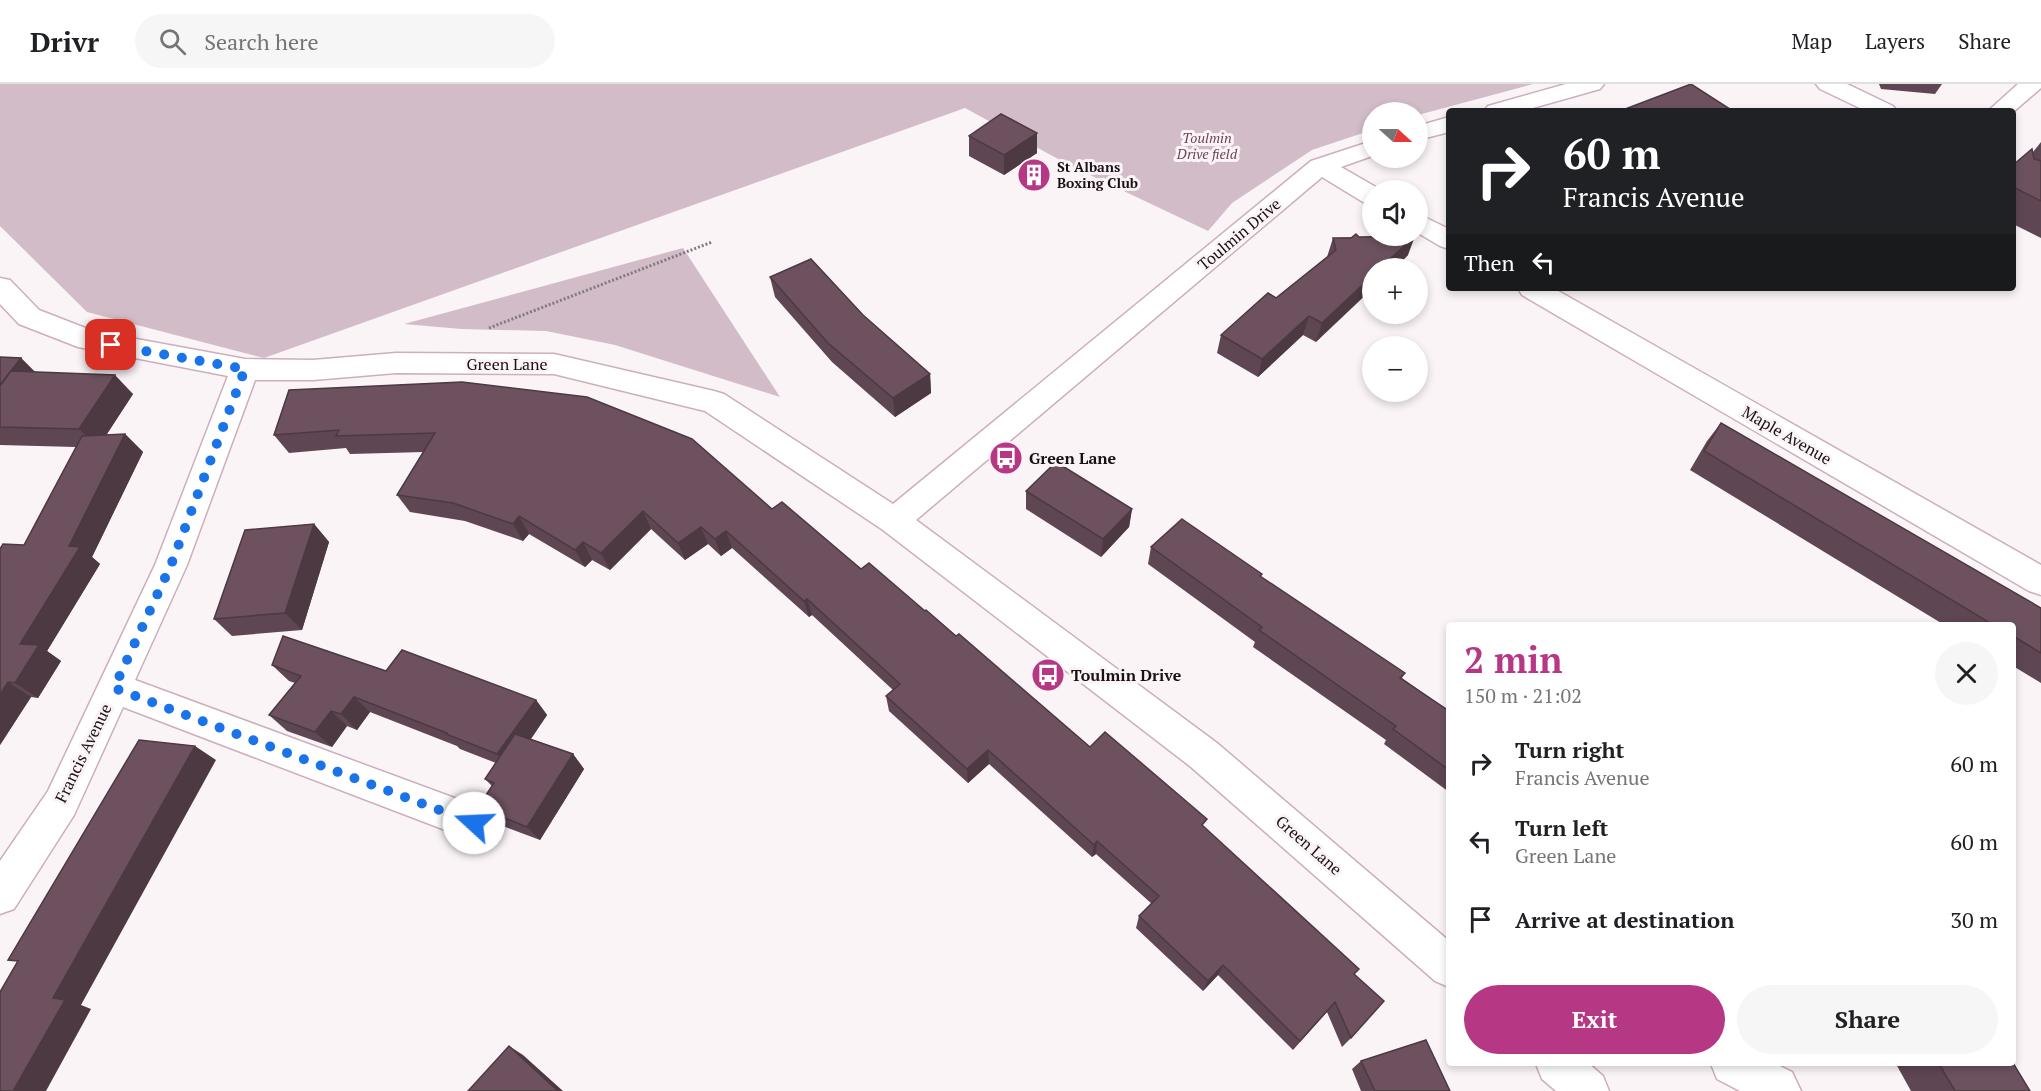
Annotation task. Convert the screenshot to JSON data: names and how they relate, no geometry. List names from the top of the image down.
{
  "streets": {
    "street": [
      "Toulmin Drive",
      "Green Lane",
      "Maple Avenue",
      "Francis Avenue"
    ]
  },
  "crossings": [
    ["Toulmin Drive", "Green Lane"],
    ["Green Lane", "Francis Avenue"]
  ],
  "parks": ["Toulmin Drive field"],
  "places": {
    "building": ["St Albans Boxing Club"],
    "bus stop": ["Green Lane", "Toulmin Drive"]
  },
  "north": "right",
  "page": {
    "header": "Drivr",
    "search": "Search here",
    "nav": ["Map", "Layers", "Share"],
    "map_buttons": ["+", "−"],
    "turn": ["60 m", "Francis Avenue"],
    "then": "Then",
    "heading": ["2 min", "150 m · 21:02"],
    "list": [
      {
        "name": "Turn right",
        "note": "Francis Avenue",
        "value": "60 m"
      },
      {
        "name": "Turn left",
        "note": "Green Lane",
        "value": "60 m"
      },
      {
        "name": "Arrive at destination",
        "value": "30 m"
      }
    ],
    "buttons": ["Exit", "Share"]
  }
}
